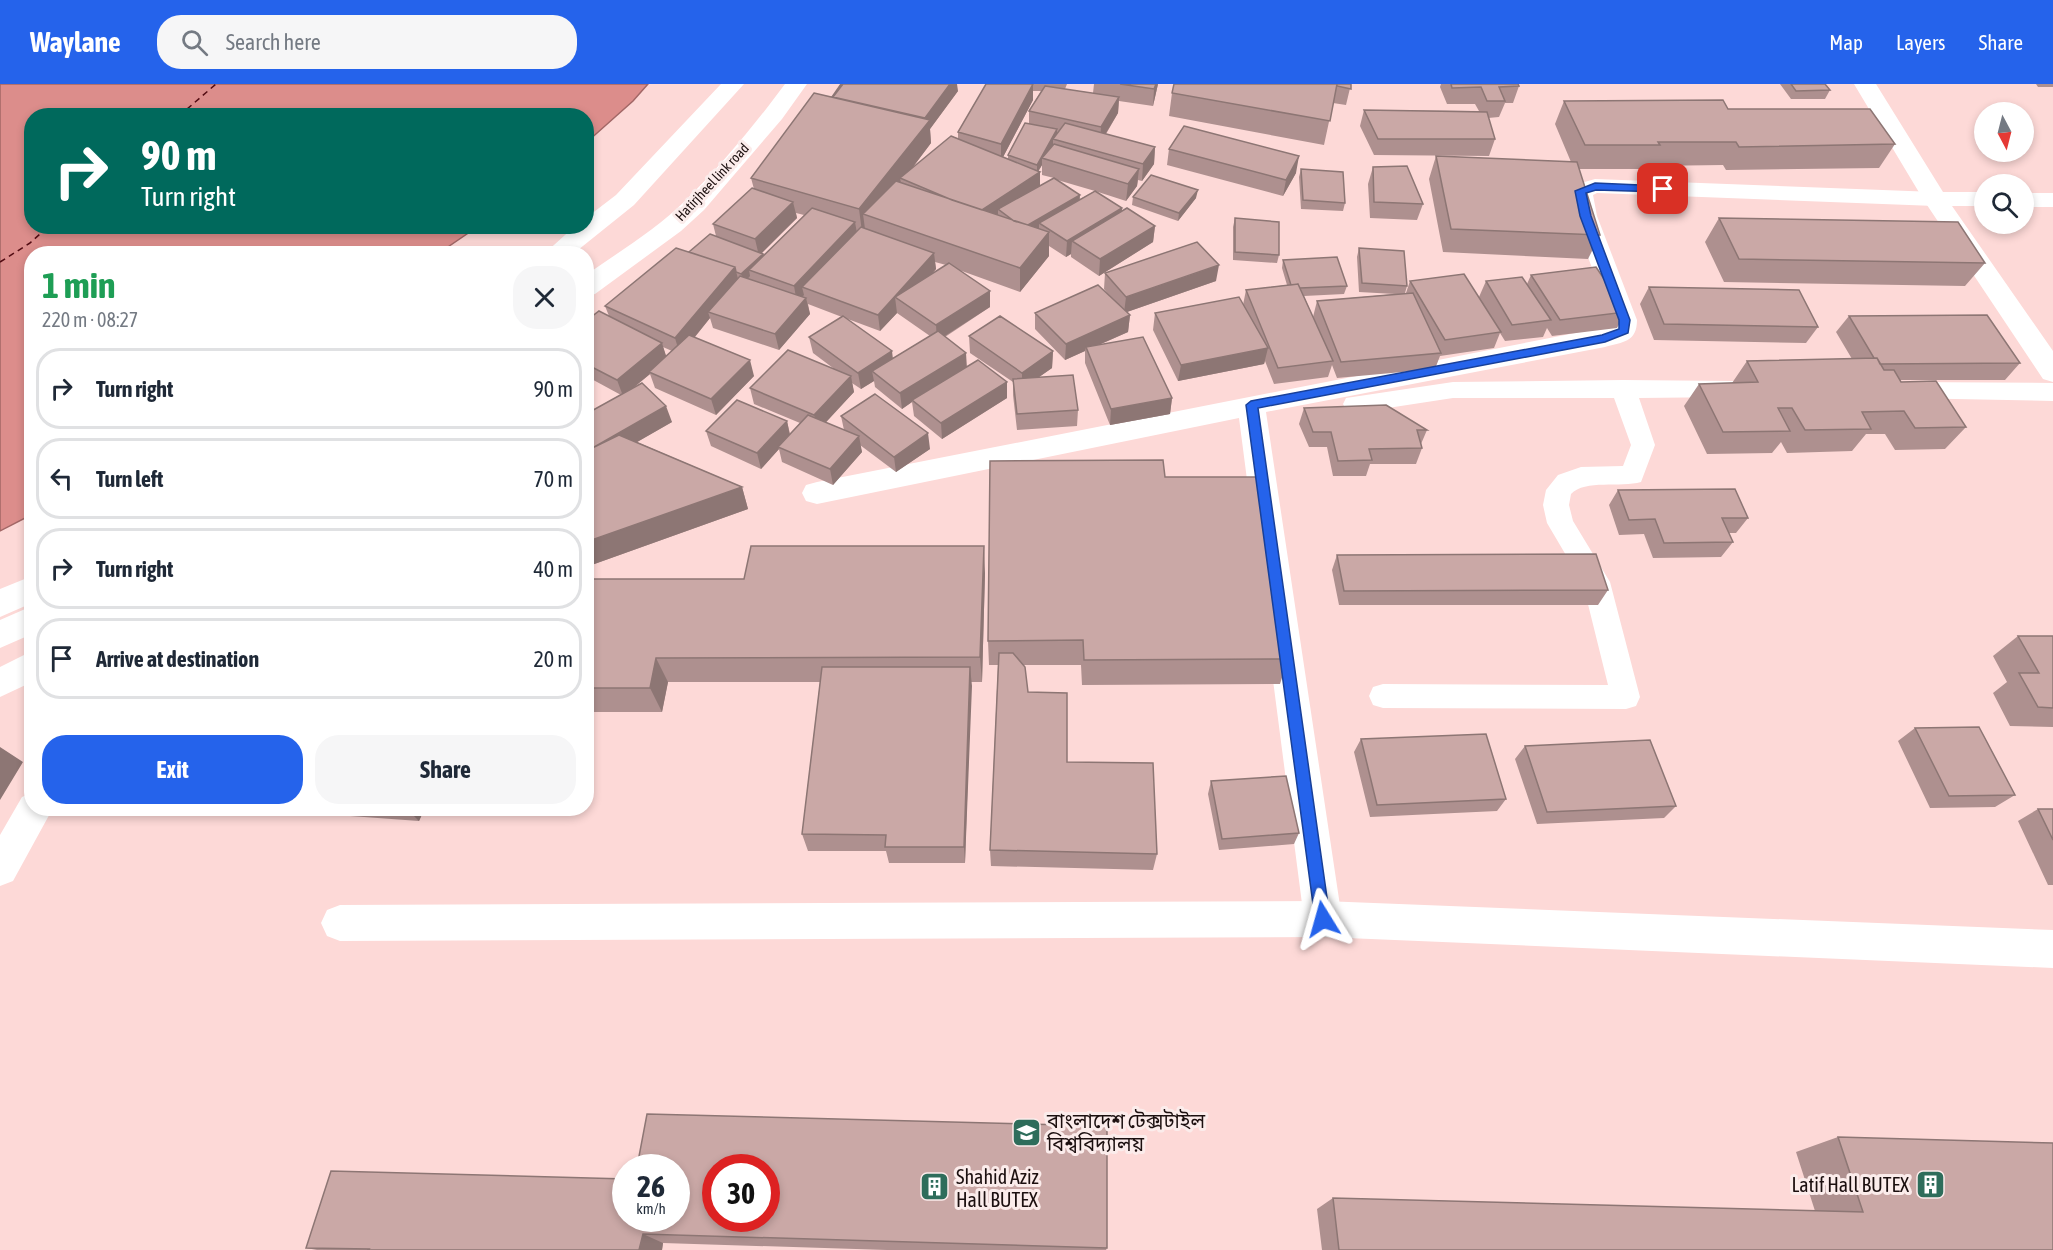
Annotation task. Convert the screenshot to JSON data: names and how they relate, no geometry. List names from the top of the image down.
{
  "streets": {
    "street": ["Hatirjheel link road"]
  },
  "places": {
    "school or university": ["বাংলাদেশ টেক্সটাইল বিশ্ববিদ্যালয়"],
    "building": ["Latif Hall BUTEX", "Shahid Aziz Hall BUTEX"]
  },
  "north": "bottom",
  "page": {
    "header": "Waylane",
    "search": "Search here",
    "nav": ["Map", "Layers", "Share"],
    "turn": ["90 m", "Turn right"],
    "heading": ["1 min", "220 m · 08:27"],
    "list": [
      {
        "name": "Turn right",
        "value": "90 m"
      },
      {
        "name": "Turn left",
        "value": "70 m"
      },
      {
        "name": "Turn right",
        "value": "40 m"
      },
      {
        "name": "Arrive at destination",
        "value": "20 m"
      }
    ],
    "buttons": ["Exit", "Share"],
    "speed": "26 km/h",
    "limit": "30"
  }
}
